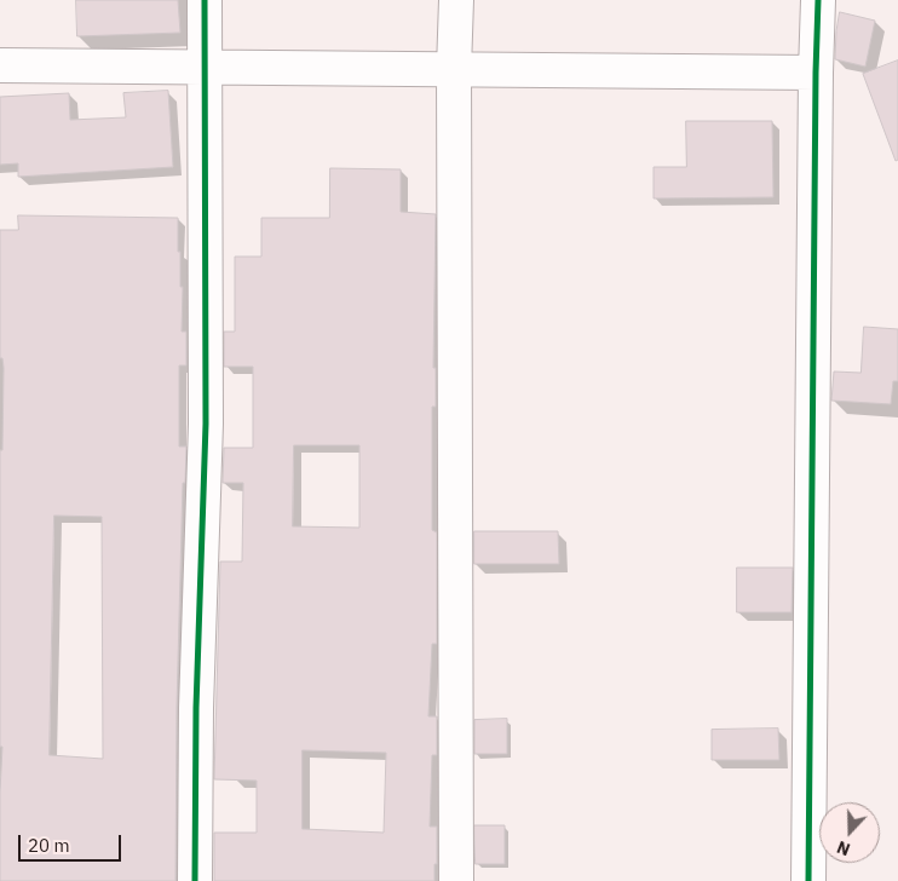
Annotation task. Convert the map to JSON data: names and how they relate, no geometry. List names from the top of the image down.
{
  "scale_bar": "20 m",
  "north": "bottom"
}
